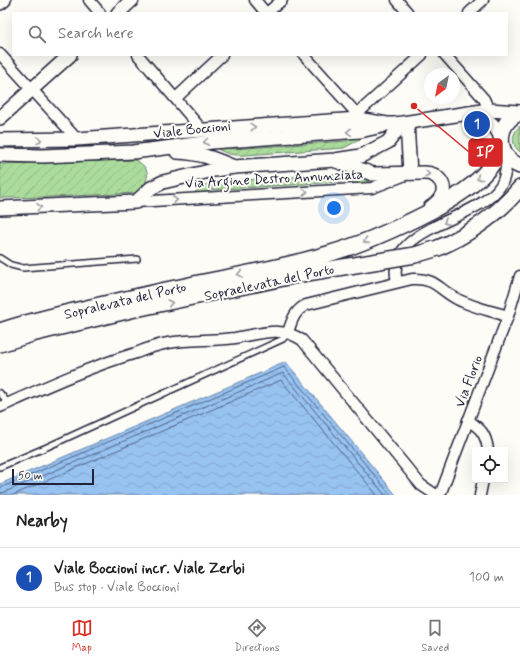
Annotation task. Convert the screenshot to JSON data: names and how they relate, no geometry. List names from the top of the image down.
{
  "streets": {
    "main road": ["Sopraelevata del Porto", "Sopralevata del Porto"],
    "street": ["Viale Boccioni", "Via Argine Destro Annunziata", "Via Florio"]
  },
  "crossings": [
    ["Viale Boccioni", "Via Argine Destro Annunziata"],
    ["Viale Boccioni", "Sopralevata del Porto"],
    ["Via Argine Destro Annunziata", "Sopralevata del Porto"],
    ["Sopraelevata del Porto", "Sopralevata del Porto"]
  ],
  "one_way": ["Sopraelevata del Porto", "Sopralevata del Porto"],
  "places": ["IP"],
  "scale_bar": "50 m",
  "north": "bottom left",
  "page": {
    "search": "Search here",
    "pins": "1",
    "scale": "50 m",
    "heading": "Nearby",
    "list": [
      {
        "mark": "1",
        "name": "Viale Boccioni incr. Viale Zerbi",
        "note": "Bus stop · Viale Boccioni",
        "value": "100 m"
      }
    ],
    "nav": ["Map", "Directions", "Saved"]
  }
}
